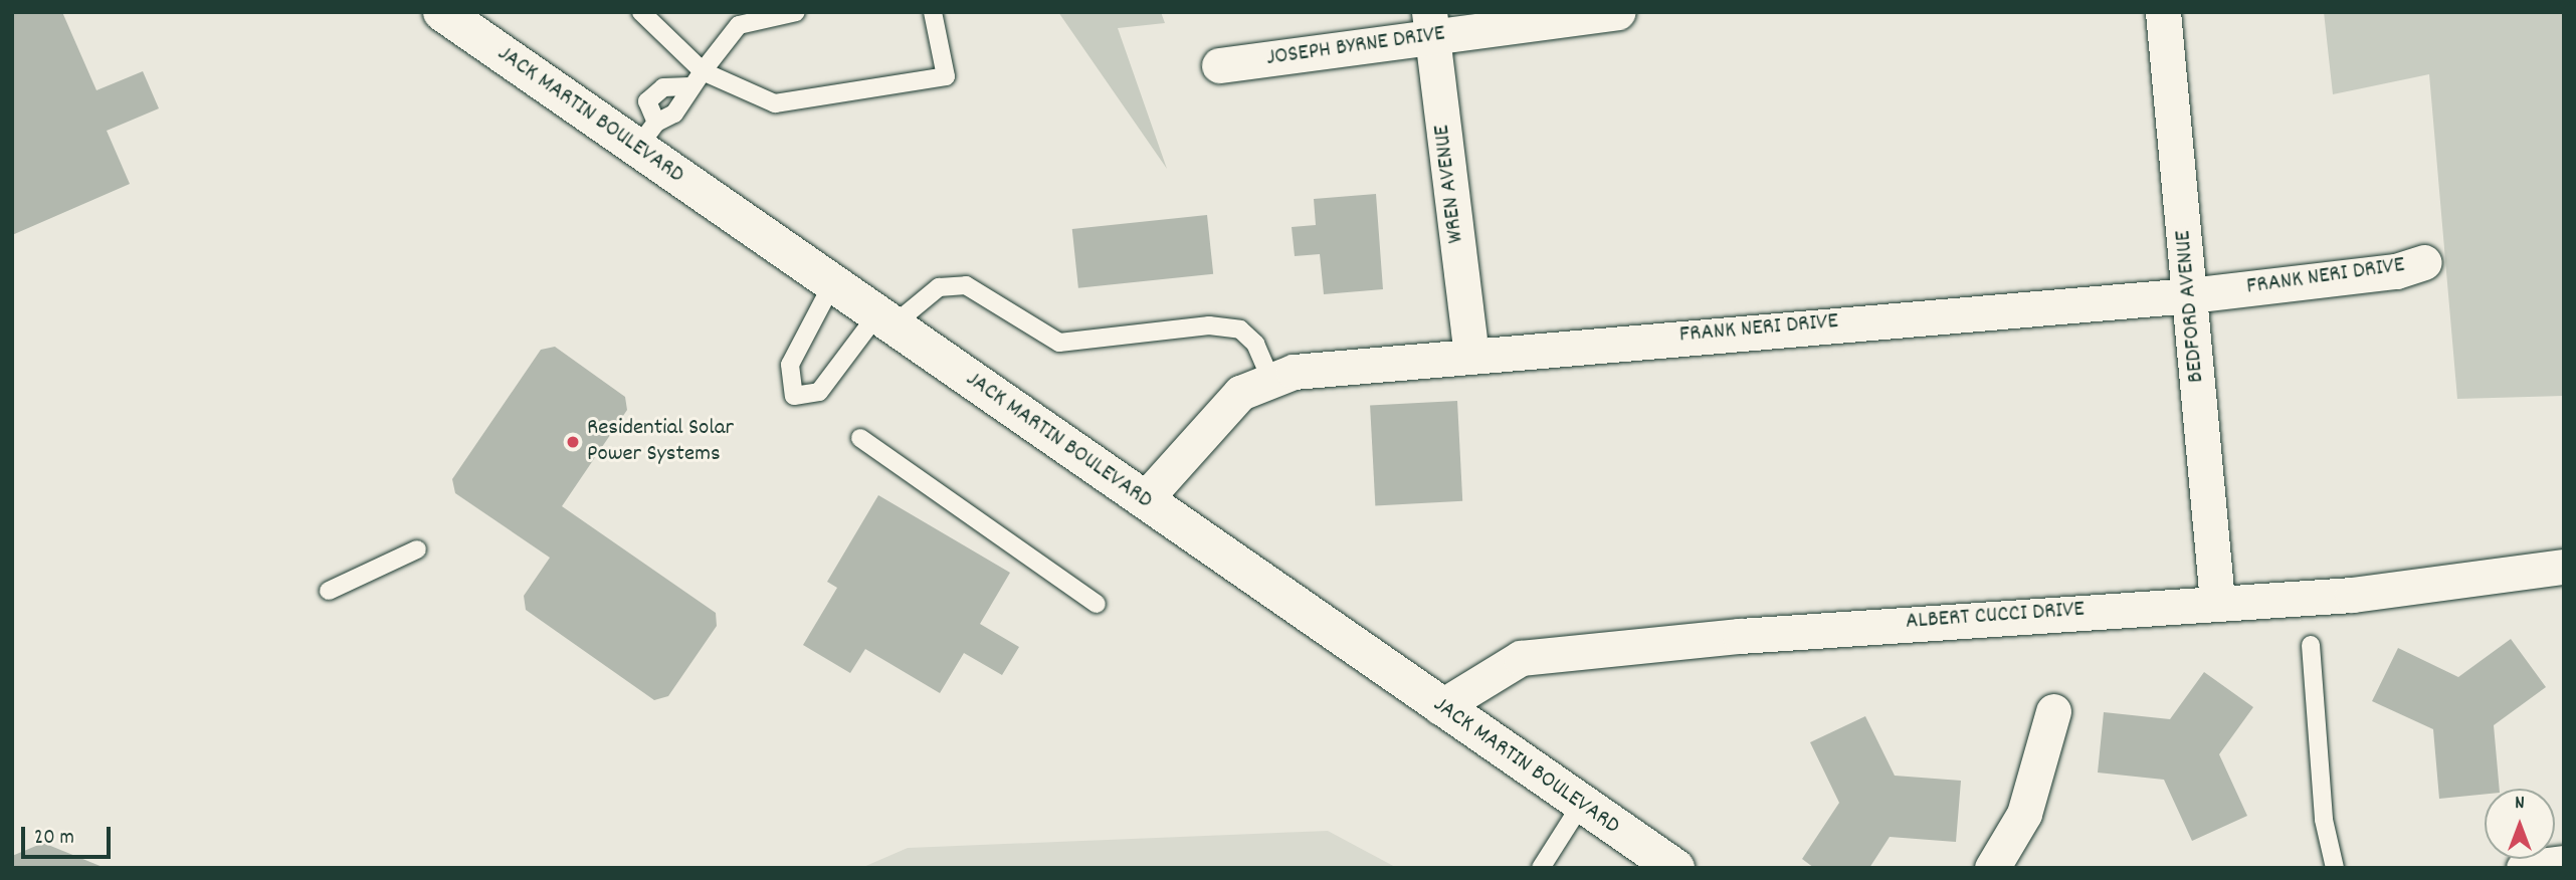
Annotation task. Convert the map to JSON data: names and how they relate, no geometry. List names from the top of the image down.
{
  "streets": {
    "street": [
      "JOSEPH BYRNE DRIVE",
      "JACK MARTIN BOULEVARD",
      "WREN AVENUE",
      "FRANK NERI DRIVE",
      "BEDFORD AVENUE",
      "ALBERT CUCCI DRIVE"
    ]
  },
  "crossings": [
    ["JOSEPH BYRNE DRIVE", "WREN AVENUE"],
    ["JACK MARTIN BOULEVARD", "FRANK NERI DRIVE"],
    ["JACK MARTIN BOULEVARD", "ALBERT CUCCI DRIVE"],
    ["WREN AVENUE", "FRANK NERI DRIVE"],
    ["FRANK NERI DRIVE", "BEDFORD AVENUE"],
    ["BEDFORD AVENUE", "ALBERT CUCCI DRIVE"]
  ],
  "places": ["Residential Solar Power Systems"],
  "scale_bar": "20 m",
  "north": "top"
}
